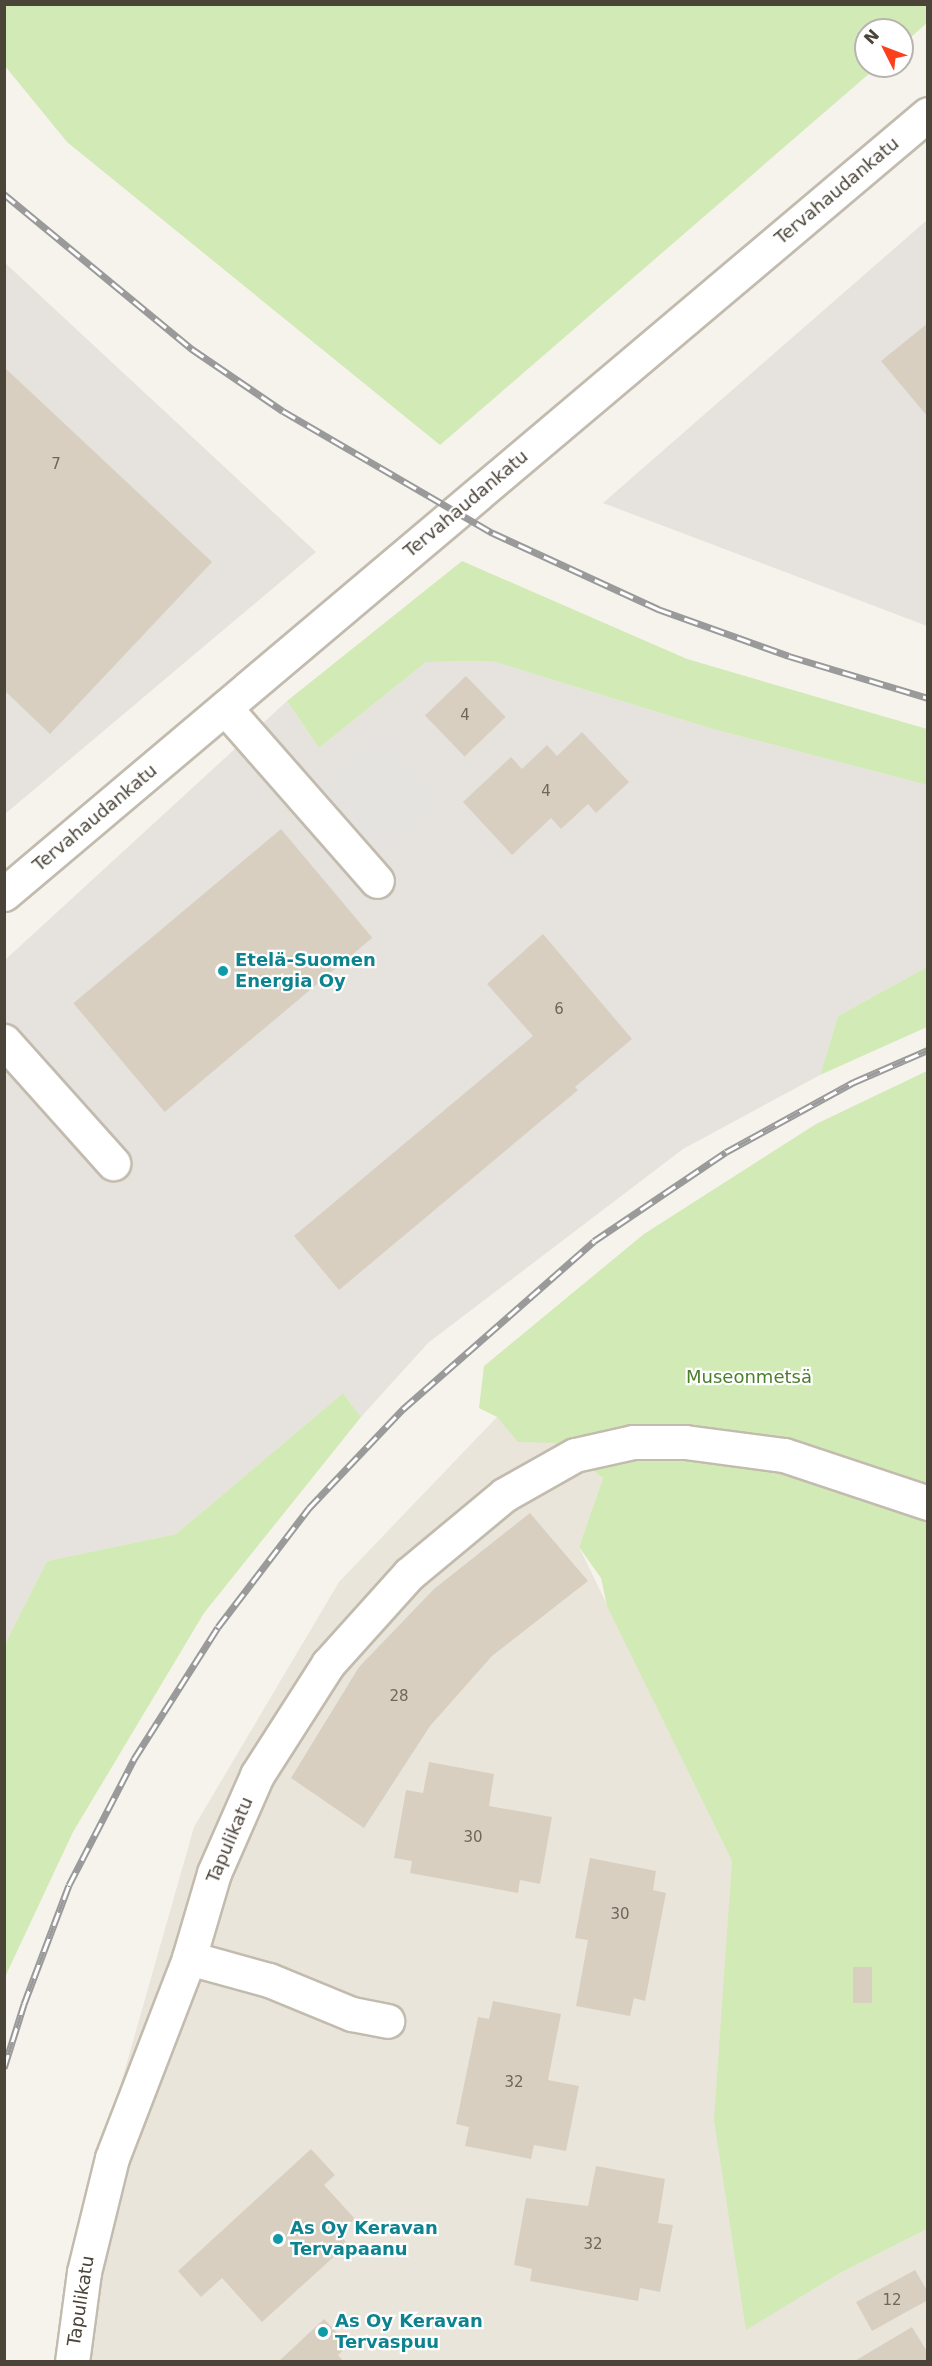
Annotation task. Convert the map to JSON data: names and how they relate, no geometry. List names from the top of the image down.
{
  "streets": {
    "street": ["Tervahaudankatu", "Tapulikatu"]
  },
  "parks": ["Museonmetsä"],
  "places": ["Etelä-Suomen Energia Oy", "As Oy Keravan Tervapaanu", "As Oy Keravan Tervaspuu"],
  "house_numbers": [
    "7",
    "4",
    "4",
    "6",
    "28",
    "30",
    "30",
    "32",
    "32",
    "12"
  ],
  "north": "top left"
}
